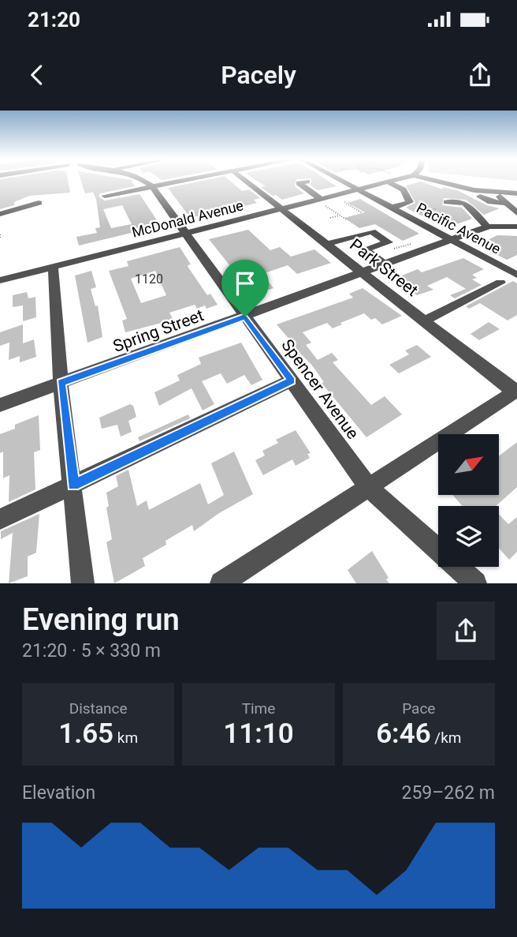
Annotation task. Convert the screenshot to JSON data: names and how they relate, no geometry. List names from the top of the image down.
{
  "streets": {
    "street": [
      "McDonald Avenue",
      "Pacific Avenue",
      "Park Street",
      "Spring Street",
      "Spencer Avenue"
    ]
  },
  "crossings": [
    ["McDonald Avenue", "Pacific Avenue"],
    ["McDonald Avenue", "Park Street"],
    ["McDonald Avenue", "Spencer Avenue"],
    ["Pacific Avenue", "Spring Street"],
    ["Park Street", "Spring Street"],
    ["Spring Street", "Spencer Avenue"]
  ],
  "house_numbers": ["1120"],
  "north": "top right",
  "page": {
    "status": "21:20",
    "header": "Pacely",
    "heading": ["Evening run", "21:20 · 5 × 330 m"],
    "stats": [
      ["Distance", "1.65 km"],
      ["Time", "11:10"],
      ["Pace", "6:46 /km"]
    ],
    "chart": ["Elevation", "259–262 m"]
  }
}
